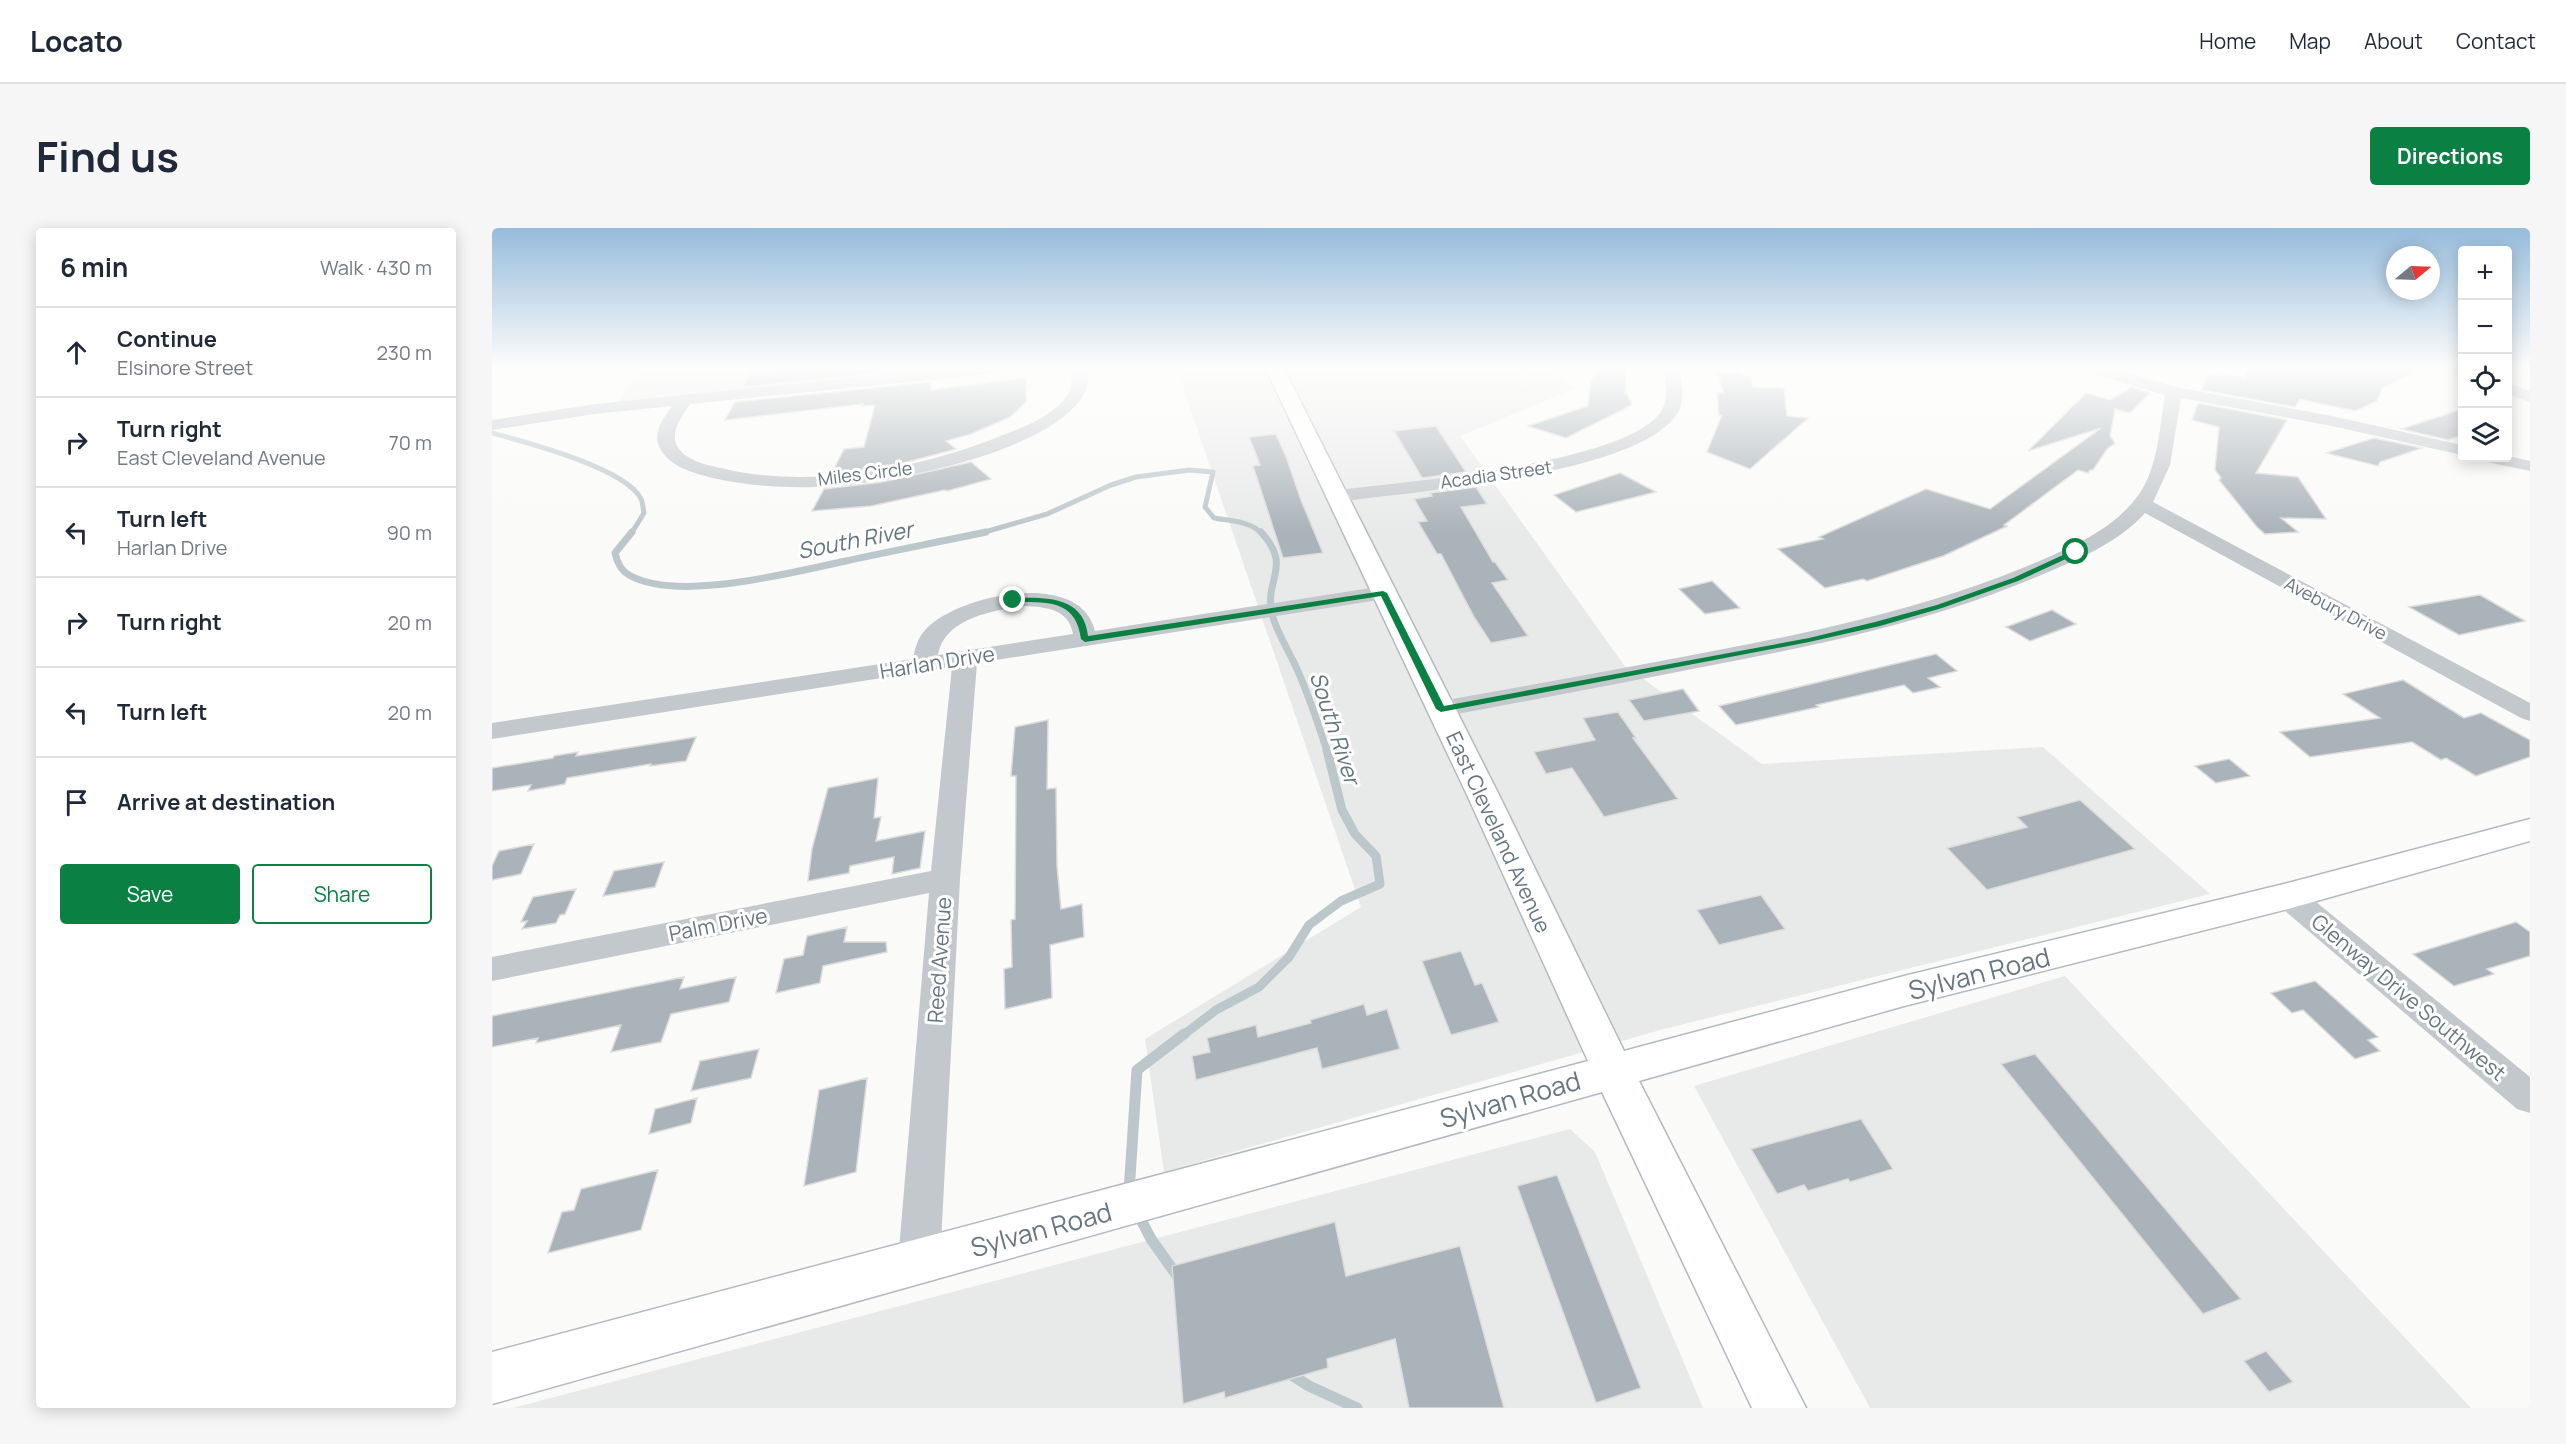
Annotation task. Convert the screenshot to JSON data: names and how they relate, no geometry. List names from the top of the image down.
{
  "streets": {
    "main road": ["East Cleveland Avenue", "Sylvan Road"],
    "street": [
      "Miles Circle",
      "Acadia Street",
      "Avebury Drive",
      "Harlan Drive",
      "Palm Drive",
      "Reed Avenue",
      "Glenway Drive Southwest"
    ]
  },
  "crossings": [
    ["Acadia Street", "East Cleveland Avenue"],
    ["Harlan Drive", "East Cleveland Avenue"],
    ["Harlan Drive", "Reed Avenue"],
    ["East Cleveland Avenue", "Sylvan Road"],
    ["Palm Drive", "Reed Avenue"],
    ["Reed Avenue", "Sylvan Road"],
    ["Sylvan Road", "Glenway Drive Southwest"]
  ],
  "water": ["South River"],
  "north": "right",
  "page": {
    "header": "Locato",
    "nav": [
      "Home",
      "Map",
      "About",
      "Contact"
    ],
    "title": "Find us",
    "buttons": [
      "Directions",
      ["Save", "Share"]
    ],
    "heading": ["6 min", "Walk · 430 m"],
    "map_buttons": ["+", "−"],
    "list": [
      ["Continue", "Elsinore Street", "230 m"],
      ["Turn right", "East Cleveland Avenue", "70 m"],
      ["Turn left", "Harlan Drive", "90 m"],
      ["Turn right", "20 m"],
      ["Turn left", "20 m"],
      "Arrive at destination"
    ]
  }
}
